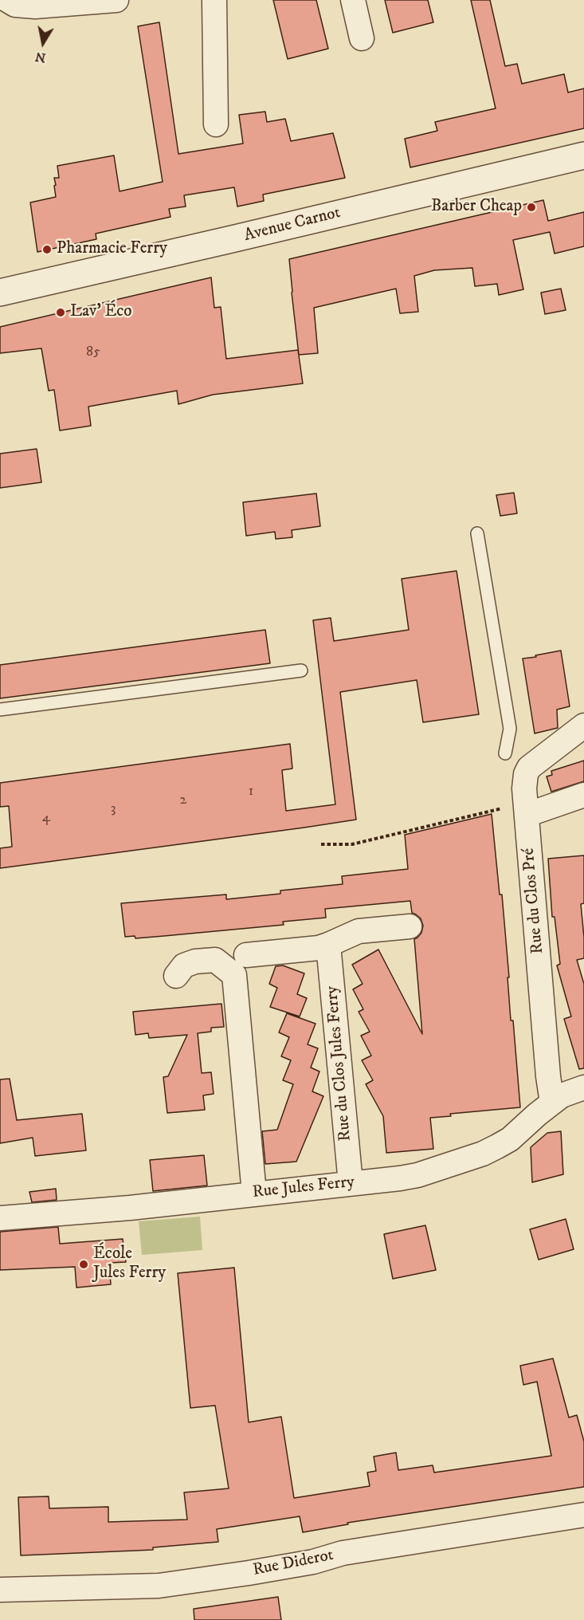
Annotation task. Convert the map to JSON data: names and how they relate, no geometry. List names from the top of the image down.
{
  "streets": {
    "street": [
      "Avenue Carnot",
      "Rue du Clos Pré",
      "Rue du Clos Jules Ferry",
      "Rue Jules Ferry",
      "Rue Diderot"
    ]
  },
  "crossings": [
    ["Rue du Clos Pré", "Rue Jules Ferry"],
    ["Rue du Clos Jules Ferry", "Rue Jules Ferry"]
  ],
  "places": [
    "Barber Cheap",
    "Pharmacie Ferry",
    "Lav' Éco",
    "École Jules Ferry"
  ],
  "house_numbers": [
    "85",
    "1",
    "2",
    "3",
    "4"
  ],
  "north": "bottom"
}
